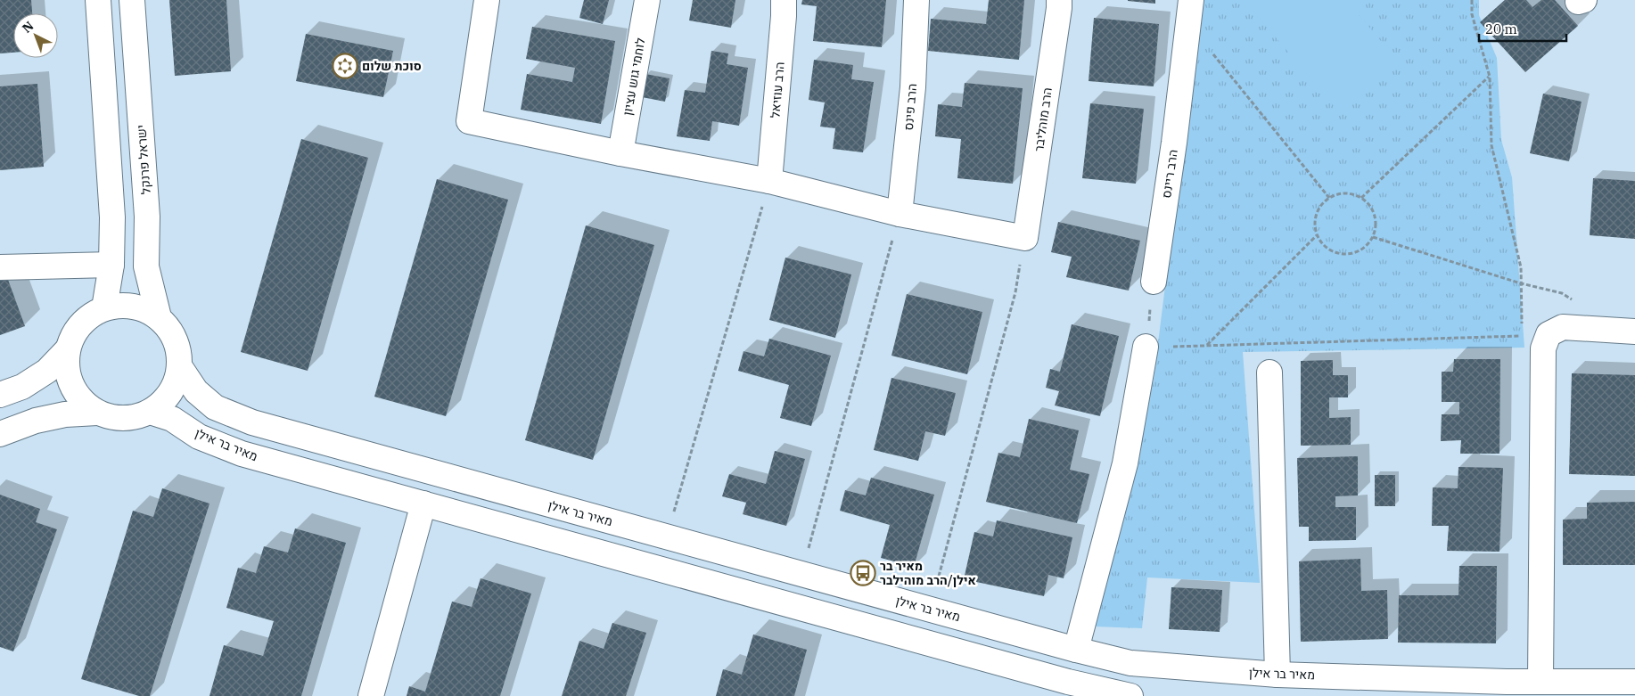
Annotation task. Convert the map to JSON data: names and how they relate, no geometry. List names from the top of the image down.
{
  "streets": {
    "street": [
      "לוחמי גוש עציון",
      "הרב עוזיאל",
      "הרב פינס",
      "הרב מוהליבר",
      "ישראל פרנקל",
      "הרב ריינס",
      "מאיר בר אילן"
    ]
  },
  "crossings": [
    ["ישראל פרנקל", "מאיר בר אילן"]
  ],
  "places": {
    "synagogue": ["סוכת שלום"],
    "bus stop": ["מאיר בר אילן/הרב מוהילבר"]
  },
  "scale_bar": "20 m",
  "north": "top left"
}
